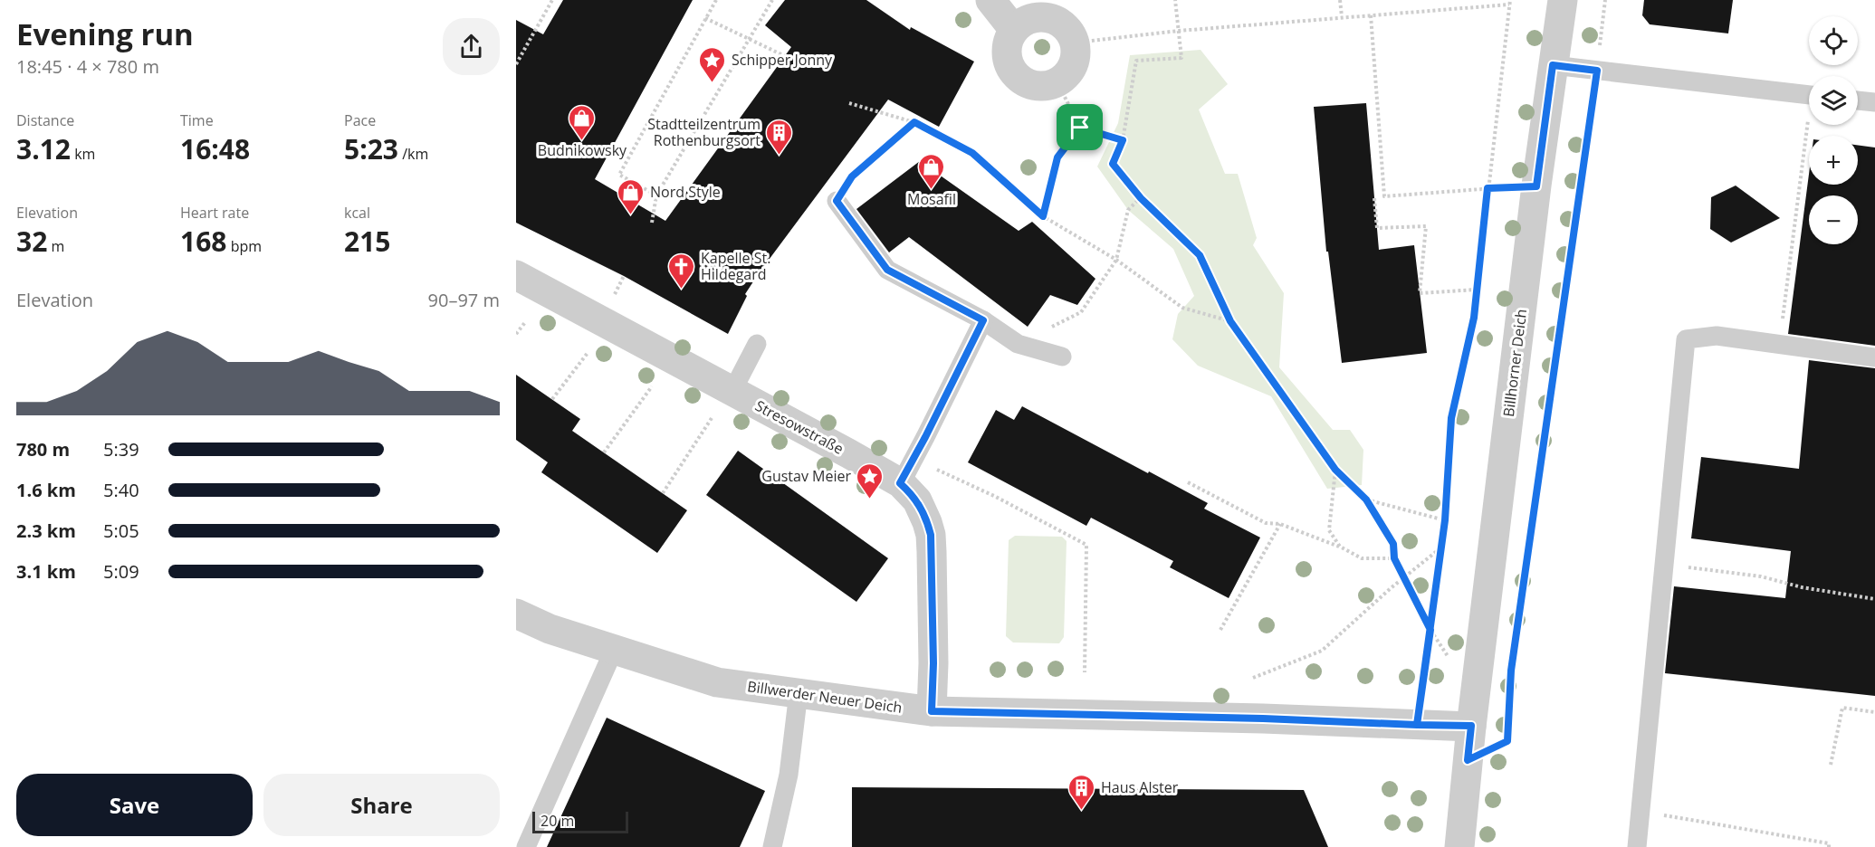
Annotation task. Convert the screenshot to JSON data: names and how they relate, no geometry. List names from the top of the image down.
{
  "streets": {
    "street": ["Billhorner Deich", "Stresowstraße", "Billwerder Neuer Deich"]
  },
  "crossings": [
    ["Billhorner Deich", "Billwerder Neuer Deich"],
    ["Stresowstraße", "Billwerder Neuer Deich"]
  ],
  "places": {
    "place": ["Schipper Jonny", "Gustav Meier"],
    "shop": ["Budnikowsky", "Mosafil", "Nord Style"],
    "building": ["Stadtteilzentrum Rothenburgsort", "Haus Alster"],
    "church": ["Kapelle St. Hildegard"]
  },
  "scale_bar": "20 m",
  "page": {
    "heading": ["Evening run", "18:45 · 4 × 780 m"],
    "map_buttons": ["+", "−"],
    "stats": [
      ["Distance", "3.12 km"],
      ["Time", "16:48"],
      ["Pace", "5:23 /km"],
      ["Elevation", "32 m"],
      ["Heart rate", "168 bpm"],
      ["kcal", "215"]
    ],
    "chart": ["Elevation", "90–97 m"],
    "list": [
      {
        "name": "780 m",
        "note": "5:39"
      },
      {
        "name": "1.6 km",
        "note": "5:40"
      },
      {
        "name": "2.3 km",
        "note": "5:05"
      },
      {
        "name": "3.1 km",
        "note": "5:09"
      }
    ],
    "buttons": ["Save", "Share"],
    "scale": "20 m"
  }
}
